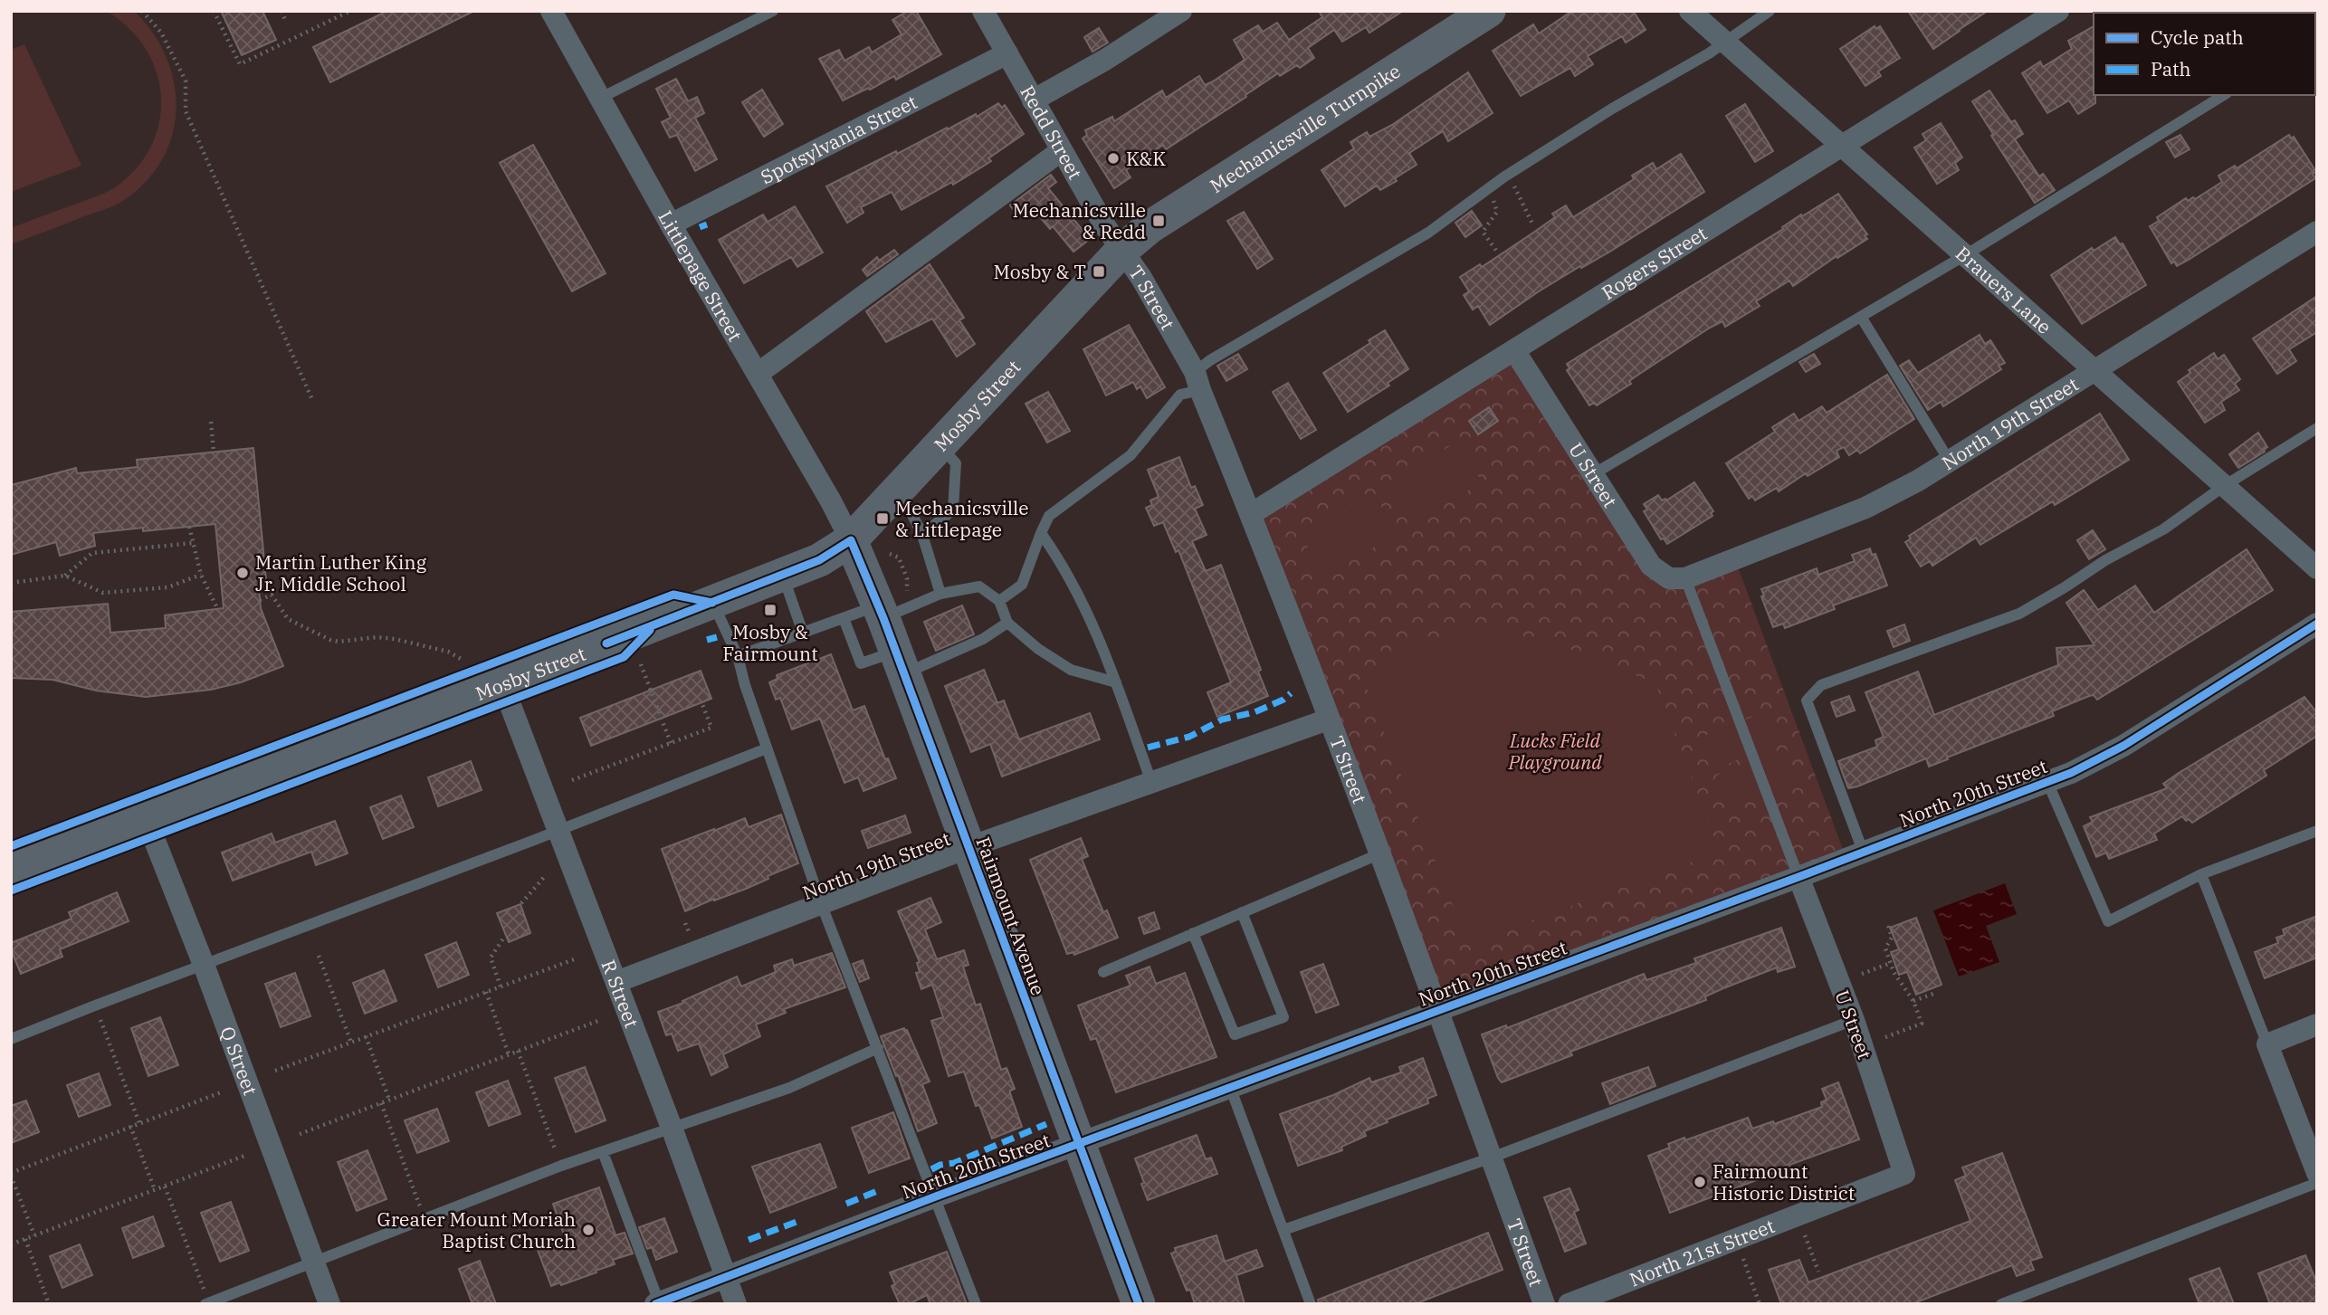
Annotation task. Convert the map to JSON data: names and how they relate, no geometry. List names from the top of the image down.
{
  "streets": {
    "main road": ["Mechanicsville Turnpike", "Mosby Street", "Fairmount Avenue"],
    "street": [
      "Redd Street",
      "Spotsylvania Street",
      "Rogers Street",
      "Littlepage Street",
      "Brauers Lane",
      "T Street",
      "North 19th Street",
      "U Street",
      "North 20th Street",
      "R Street",
      "Q Street",
      "North 21st Street"
    ]
  },
  "crossings": [
    ["Mechanicsville Turnpike", "Redd Street"],
    ["Mechanicsville Turnpike", "T Street"],
    ["Mechanicsville Turnpike", "Mosby Street"],
    ["Redd Street", "Spotsylvania Street"],
    ["Redd Street", "T Street"],
    ["Redd Street", "Mosby Street"],
    ["Spotsylvania Street", "Littlepage Street"],
    ["Rogers Street", "Brauers Lane"],
    ["Rogers Street", "T Street"],
    ["Rogers Street", "U Street"],
    ["Littlepage Street", "Mosby Street"],
    ["Littlepage Street", "Fairmount Avenue"],
    ["Brauers Lane", "North 19th Street"],
    ["T Street", "Mosby Street"],
    ["T Street", "North 19th Street"],
    ["T Street", "North 20th Street"],
    ["Mosby Street", "Fairmount Avenue"],
    ["Mosby Street", "R Street"],
    ["Mosby Street", "Q Street"],
    ["North 19th Street", "U Street"],
    ["North 19th Street", "Fairmount Avenue"],
    ["North 19th Street", "R Street"],
    ["U Street", "North 20th Street"],
    ["U Street", "North 21st Street"],
    ["North 20th Street", "Fairmount Avenue"],
    ["North 20th Street", "R Street"]
  ],
  "parks": ["Lucks Field Playground"],
  "places": {
    "other": [
      "K&K",
      "Martin Luther King Jr. Middle School",
      "Fairmount Historic District",
      "Greater Mount Moriah Baptist Church"
    ],
    "transit": [
      "Mechanicsville & Redd",
      "Mosby & T",
      "Mechanicsville & Littlepage",
      "Mosby & Fairmount"
    ]
  },
  "legend": ["Cycle path", "Path"]
}
